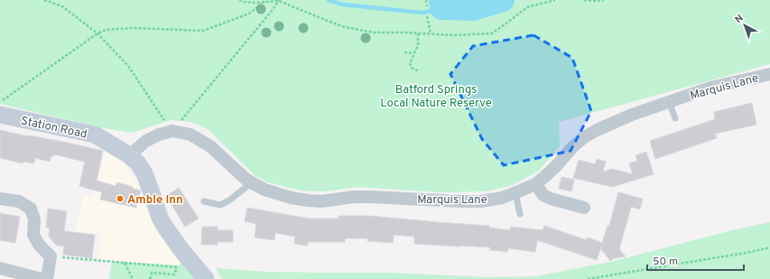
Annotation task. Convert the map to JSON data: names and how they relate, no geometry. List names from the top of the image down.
{
  "streets": {
    "main road": ["Station Road"],
    "street": ["Marquis Lane"]
  },
  "crossings": [
    ["Marquis Lane", "Station Road"]
  ],
  "parks": ["Batford Springs Local Nature Reserve"],
  "places": ["Amble Inn"],
  "scale_bar": "50 m",
  "north": "top left"
}
